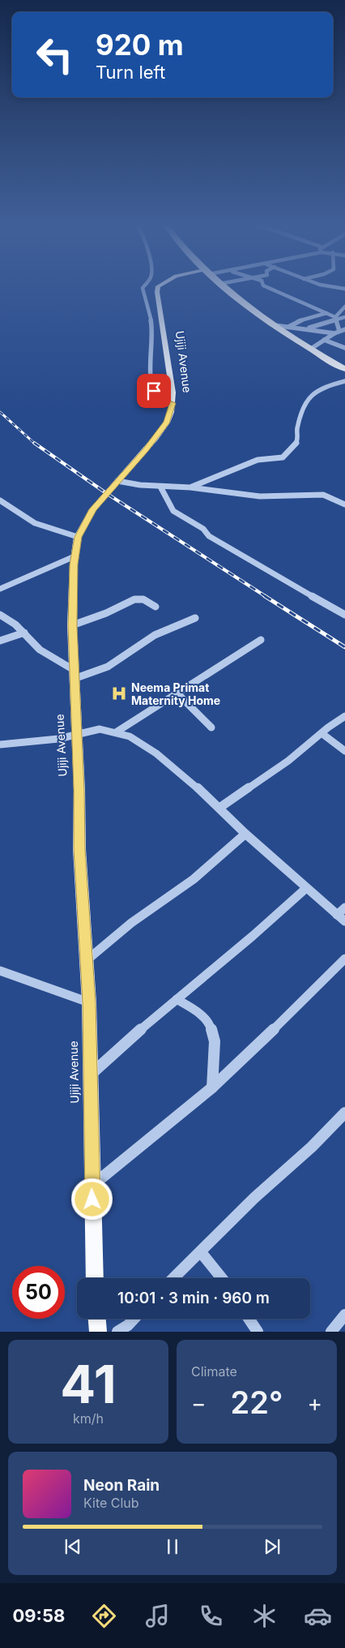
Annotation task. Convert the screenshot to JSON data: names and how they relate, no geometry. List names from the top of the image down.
{
  "streets": {
    "main road": ["Ujiji Avenue"]
  },
  "places": {
    "hospital": ["Neema Primat Maternity Home"]
  },
  "page": {
    "turn": ["920 m", "Turn left"],
    "limit": "50",
    "trip": "10:01 · 3 min · 960 m",
    "tile": [
      ["41", "km/h"],
      "Climate"
    ],
    "heat": ["−", "22°", "+"],
    "song": ["Neon Rain", "Kite Club"],
    "tabs": "09:58"
  }
}
